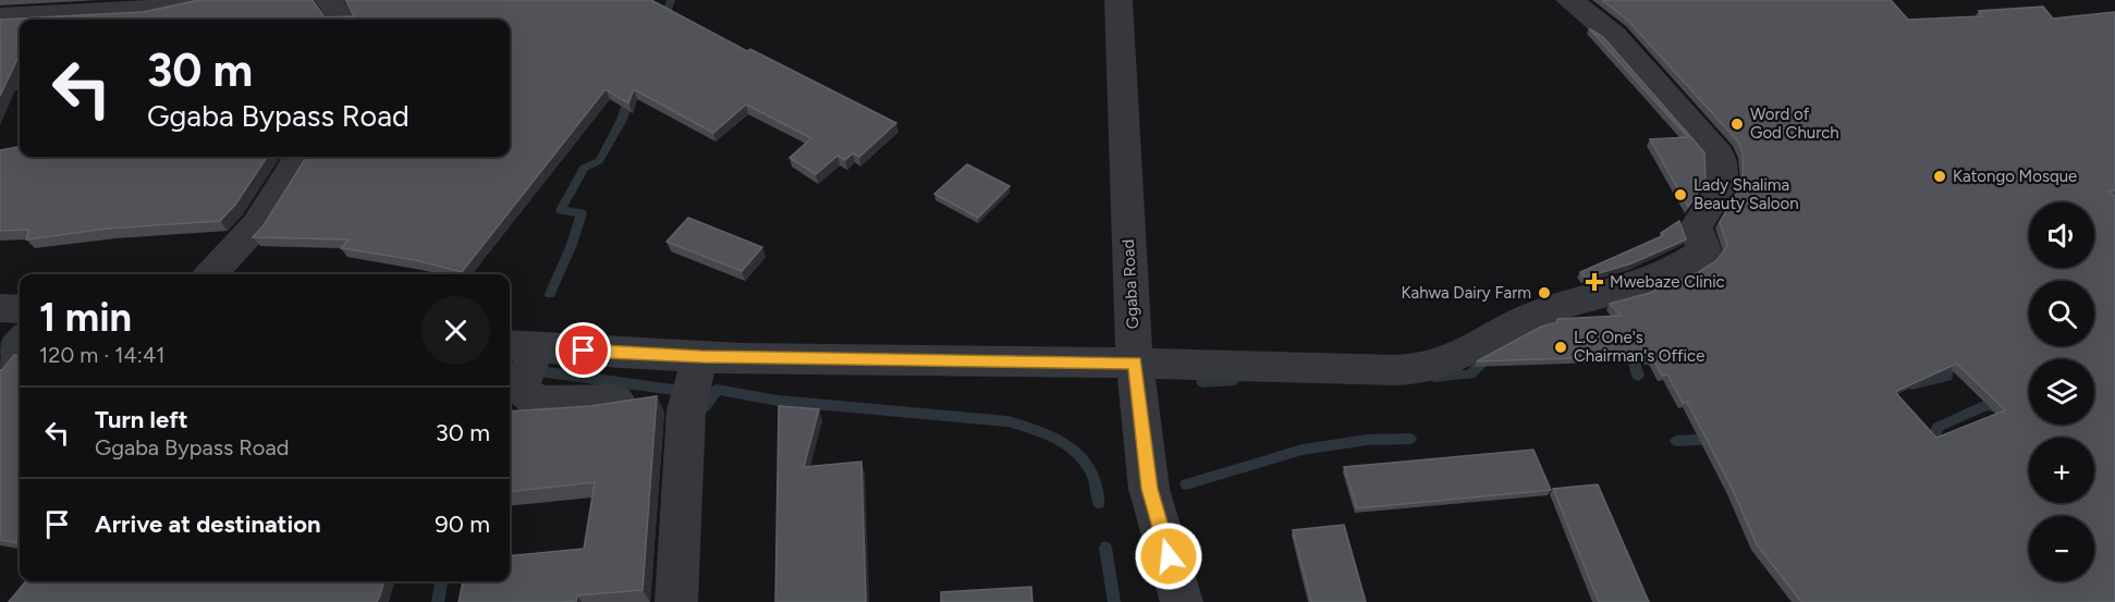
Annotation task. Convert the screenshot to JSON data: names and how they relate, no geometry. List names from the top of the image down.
{
  "streets": {
    "street": ["Ggaba Road"]
  },
  "places": {
    "other": [
      "Word of God Church",
      "Katongo Mosque",
      "Lady Shalima Beauty Saloon",
      "Kahwa Dairy Farm",
      "L.C One's Chairman's Office"
    ],
    "health": ["Mwebaze Clinic"]
  },
  "page": {
    "turn": ["30 m", "Ggaba Bypass Road"],
    "map_buttons": ["+", "−"],
    "heading": ["1 min", "120 m · 14:41"],
    "list": [
      {
        "name": "Turn left",
        "note": "Ggaba Bypass Road",
        "value": "30 m"
      },
      {
        "name": "Arrive at destination",
        "value": "90 m"
      }
    ]
  }
}
